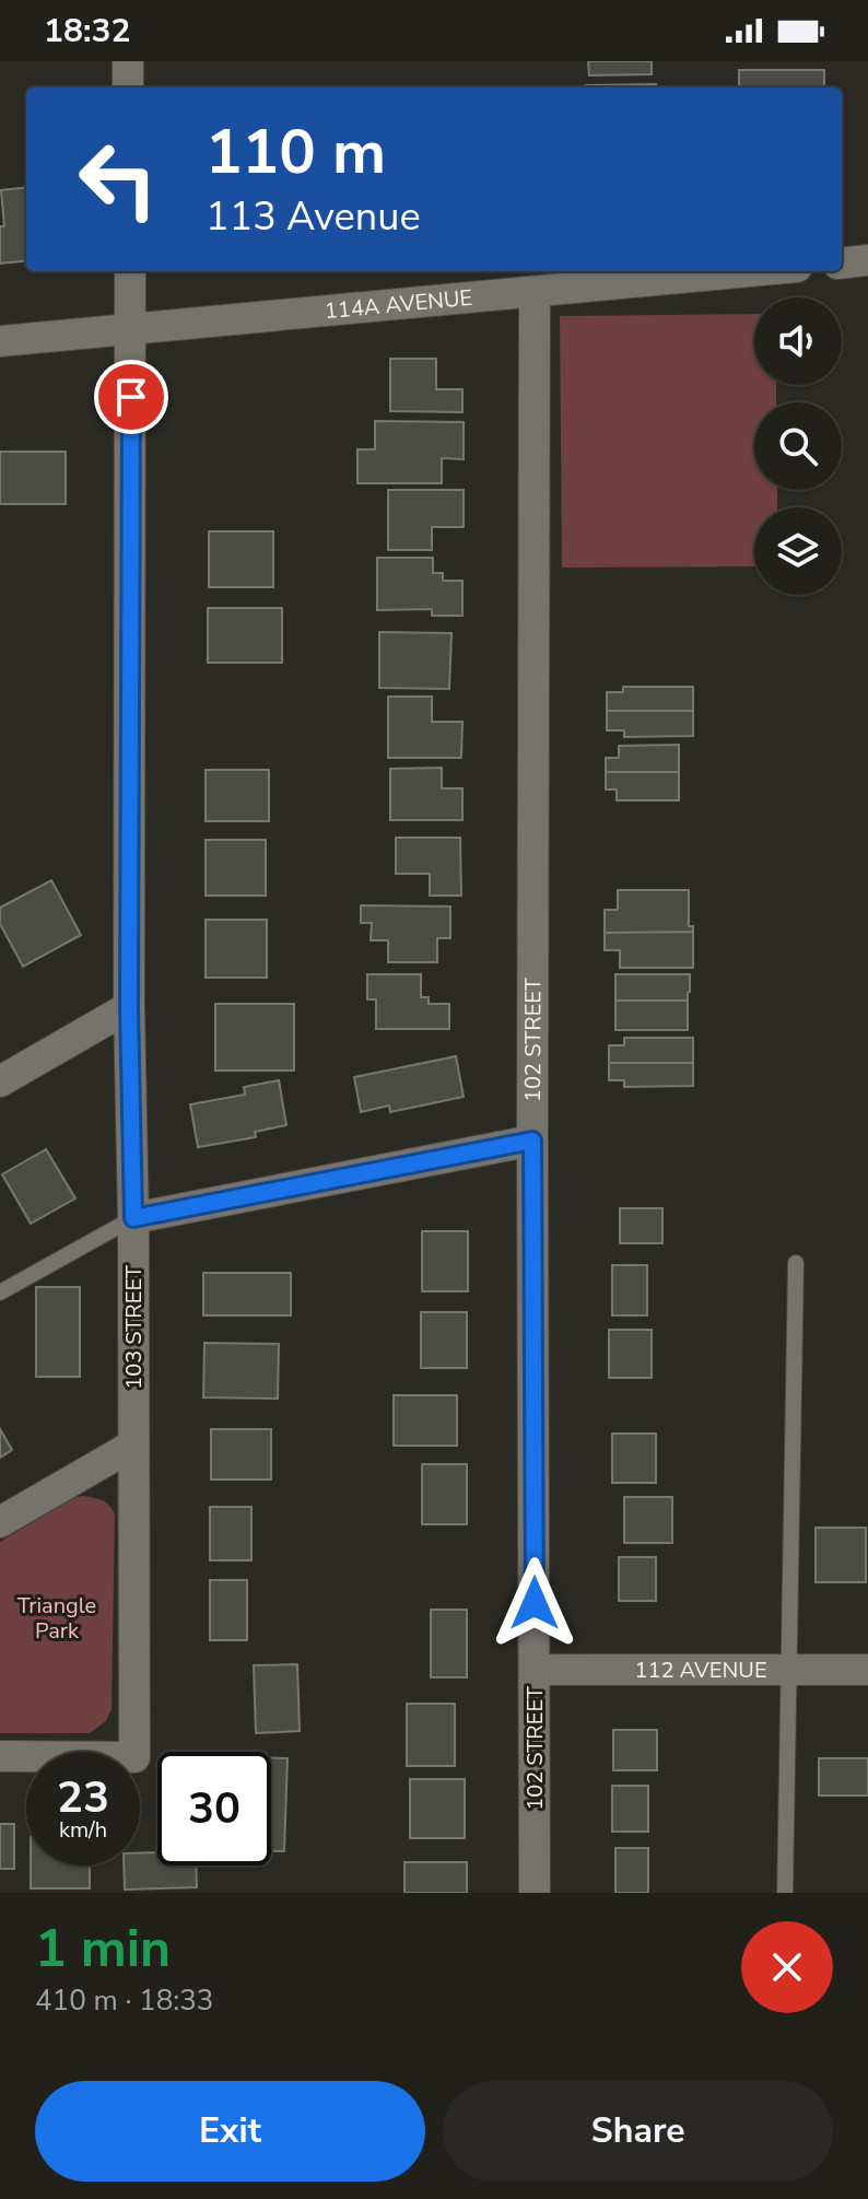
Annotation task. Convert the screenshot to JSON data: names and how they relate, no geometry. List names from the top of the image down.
{
  "streets": {
    "street": [
      "114A AVENUE",
      "102 STREET",
      "103 STREET",
      "112 AVENUE"
    ]
  },
  "crossings": [
    ["114A AVENUE", "102 STREET"],
    ["114A AVENUE", "103 STREET"],
    ["102 STREET", "112 AVENUE"]
  ],
  "parks": ["Triangle Park"],
  "page": {
    "status": "18:32",
    "turn": ["110 m", "113 Avenue"],
    "speed": "23 km/h",
    "limit": "30",
    "heading": ["1 min", "410 m · 18:33"],
    "buttons": ["Exit", "Share"]
  }
}
